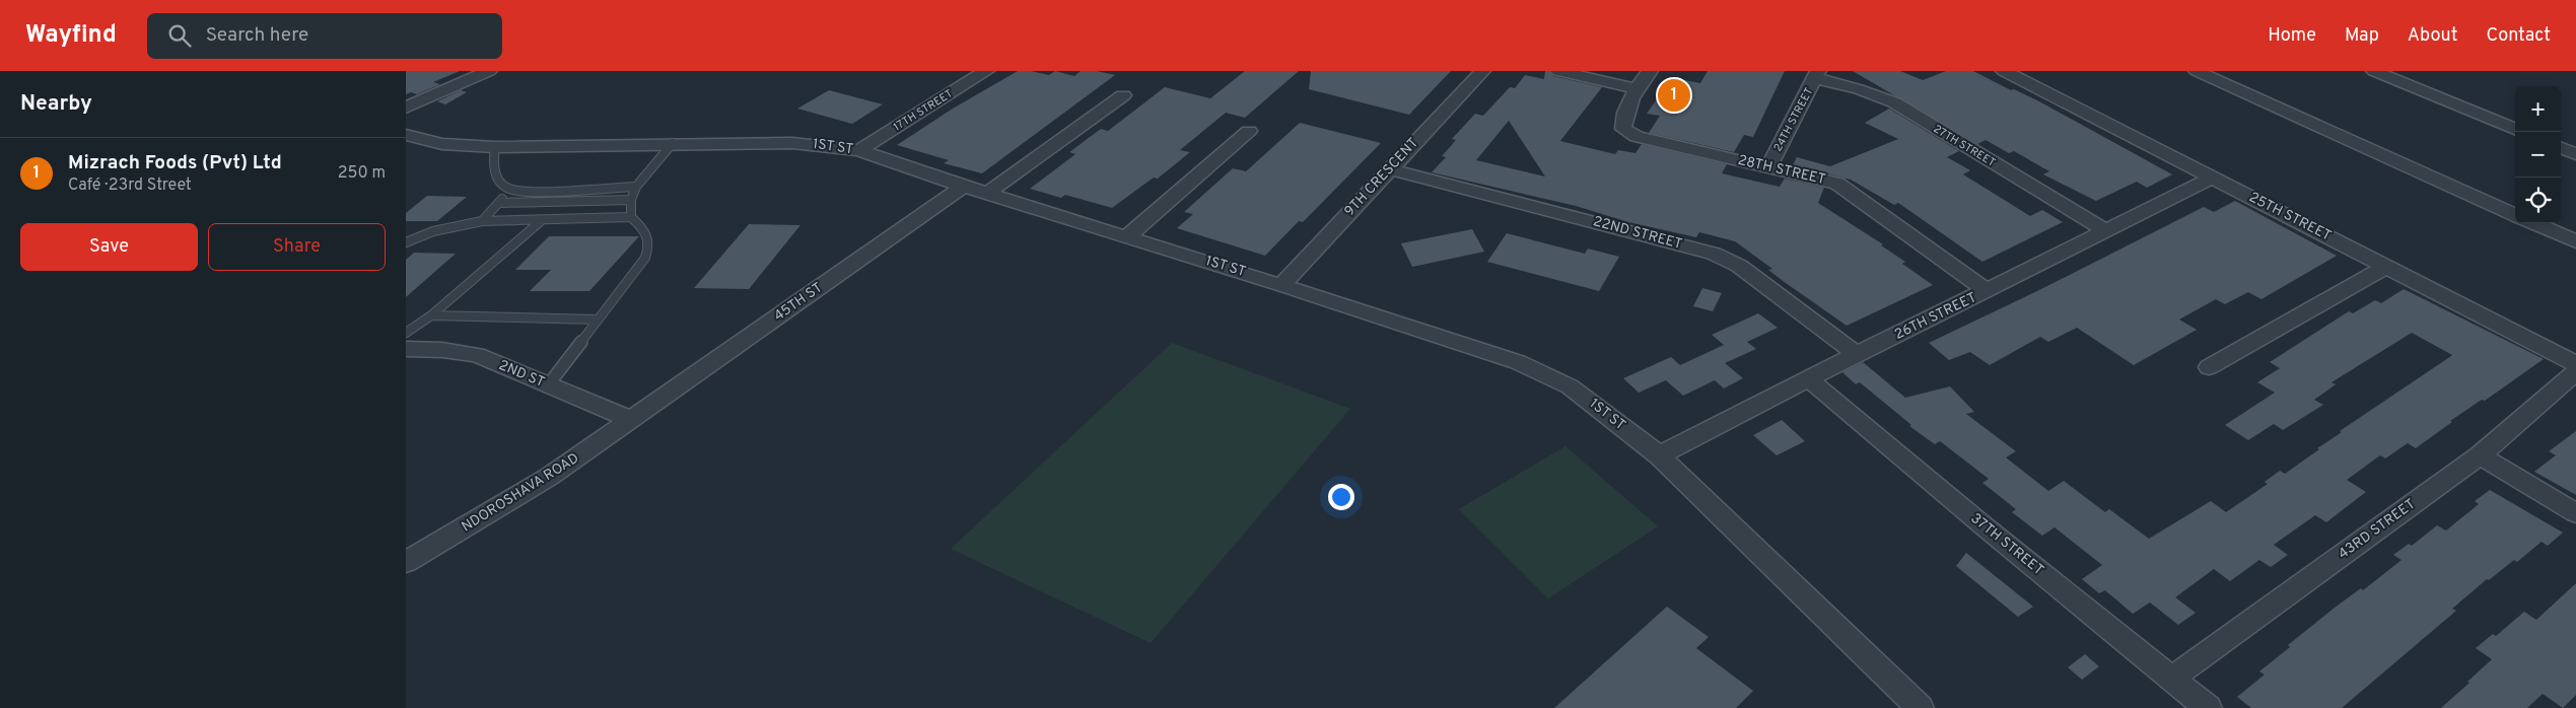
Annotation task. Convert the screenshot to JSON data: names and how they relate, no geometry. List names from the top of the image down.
{
  "streets": {
    "street": [
      "17TH STREET",
      "24TH STREET",
      "27TH STREET",
      "1ST ST",
      "28TH STREET",
      "9TH CRESCENT",
      "25TH STREET",
      "22ND STREET",
      "45TH ST",
      "26TH STREET",
      "2ND ST",
      "NDOROSHAVA ROAD",
      "43RD STREET",
      "37TH STREET"
    ]
  },
  "crossings": [
    ["17TH STREET", "1ST ST"],
    ["24TH STREET", "27TH STREET"],
    ["24TH STREET", "28TH STREET"],
    ["27TH STREET", "26TH STREET"],
    ["1ST ST", "9TH CRESCENT"],
    ["1ST ST", "45TH ST"],
    ["1ST ST", "26TH STREET"],
    ["28TH STREET", "26TH STREET"],
    ["9TH CRESCENT", "22ND STREET"],
    ["25TH STREET", "26TH STREET"],
    ["22ND STREET", "26TH STREET"],
    ["45TH ST", "2ND ST"],
    ["45TH ST", "NDOROSHAVA ROAD"],
    ["26TH STREET", "37TH STREET"],
    ["2ND ST", "NDOROSHAVA ROAD"],
    ["43RD STREET", "37TH STREET"]
  ],
  "page": {
    "header": "Wayfind",
    "search": "Search here",
    "nav": [
      "Home",
      "Map",
      "About",
      "Contact"
    ],
    "heading": "Nearby",
    "pins": "1",
    "map_buttons": ["+", "−"],
    "list": [
      {
        "mark": "1",
        "name": "Mizrach Foods (Pvt) Ltd",
        "note": "Café · 23rd Street",
        "value": "250 m"
      }
    ],
    "buttons": ["Save", "Share"]
  }
}
